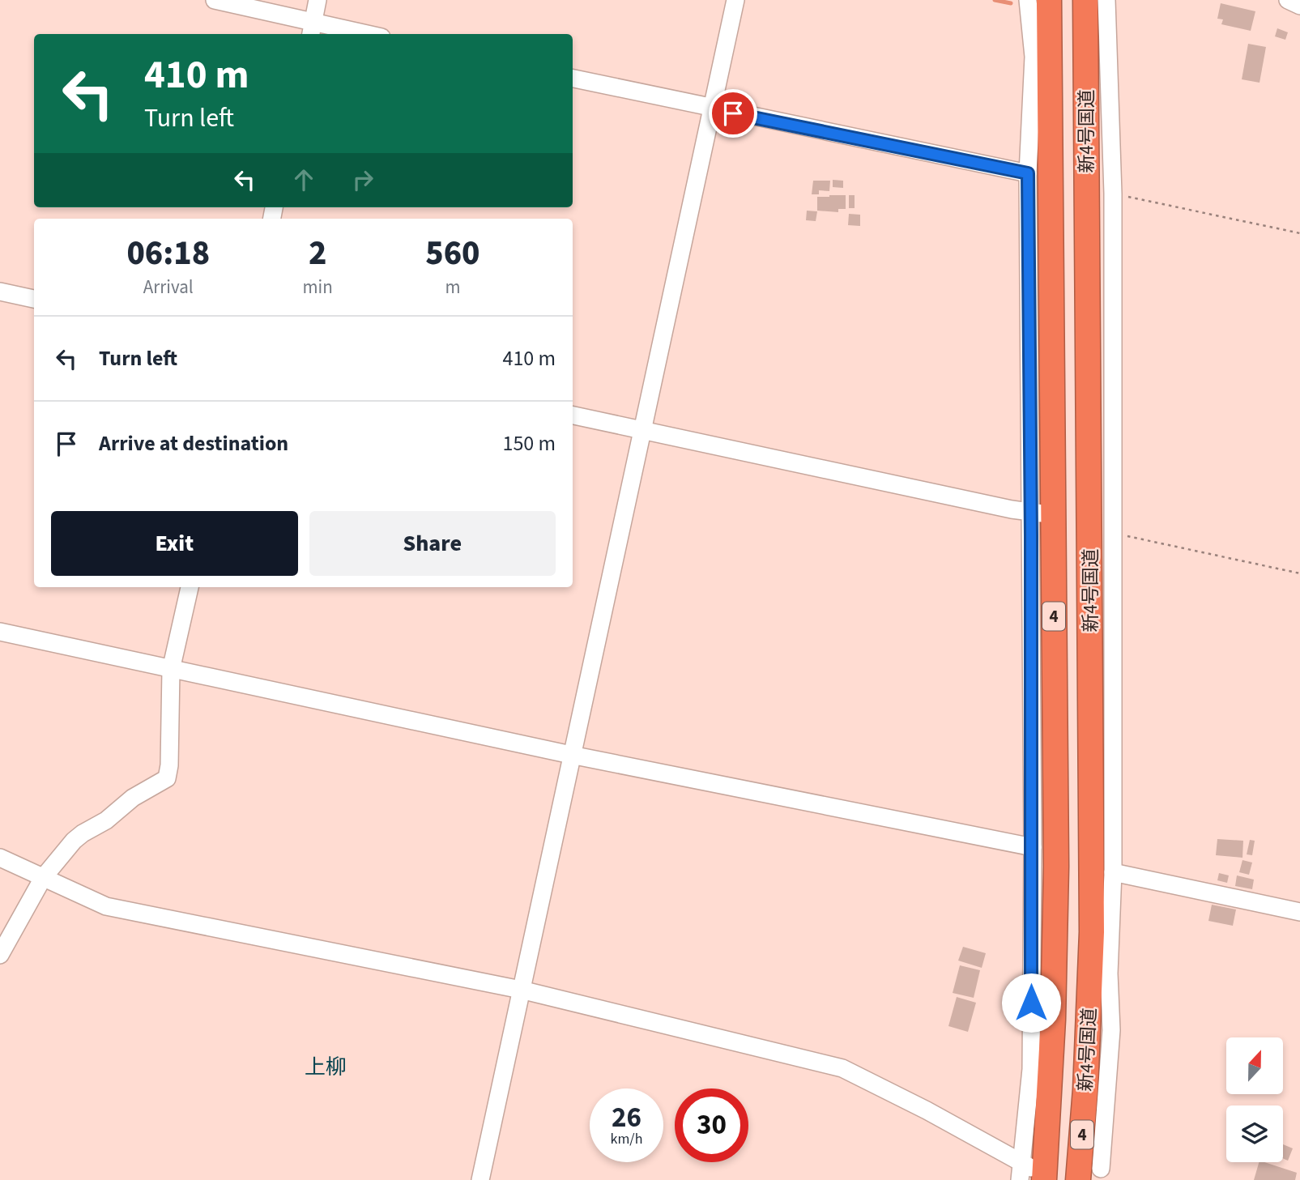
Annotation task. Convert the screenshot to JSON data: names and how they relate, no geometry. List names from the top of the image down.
{
  "streets": {
    "highway": ["新4号国道", "4"]
  },
  "districts": ["上柳"],
  "north": "top",
  "page": {
    "turn": ["410 m", "Turn left"],
    "eta": [
      "06:18",
      "Arrival",
      "2",
      "min",
      "560",
      "m"
    ],
    "list": [
      {
        "name": "Turn left",
        "value": "410 m"
      },
      {
        "name": "Arrive at destination",
        "value": "150 m"
      }
    ],
    "buttons": ["Exit", "Share"],
    "speed": "26 km/h",
    "limit": "30"
  }
}
